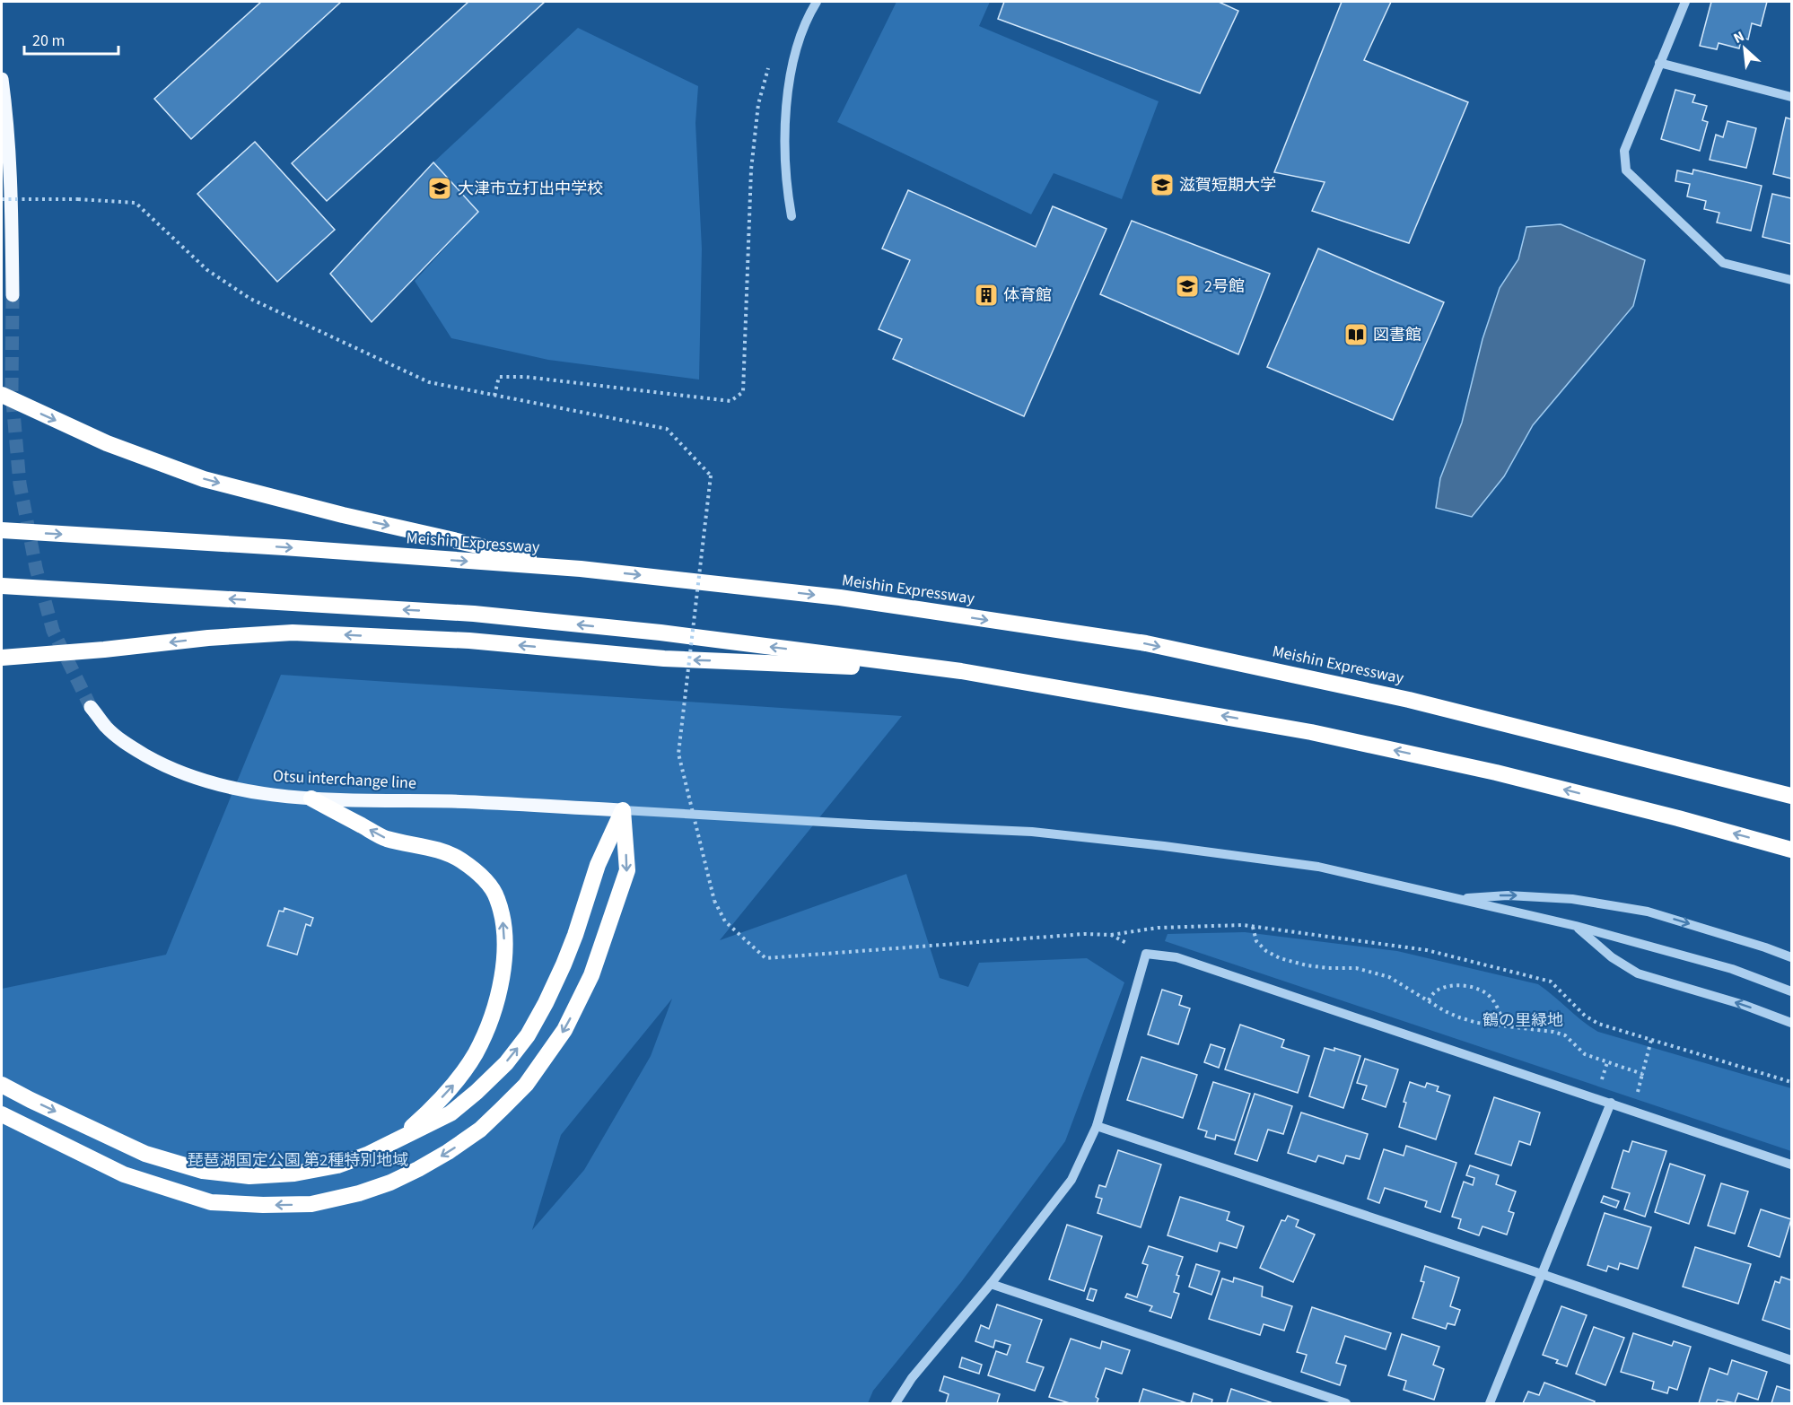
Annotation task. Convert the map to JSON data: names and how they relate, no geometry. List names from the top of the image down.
{
  "streets": {
    "highway": ["Meishin Expressway"],
    "main road": ["Otsu interchange line"]
  },
  "parks": ["鶴の里緑地", "琵琶湖国定公園 第2種特別地域"],
  "places": {
    "school or university": ["滋賀短期大学", "大津市立打出中学校", "2号館"],
    "building": ["体育館"],
    "library": ["図書館"]
  },
  "scale_bar": "20 m",
  "north": "top left"
}
